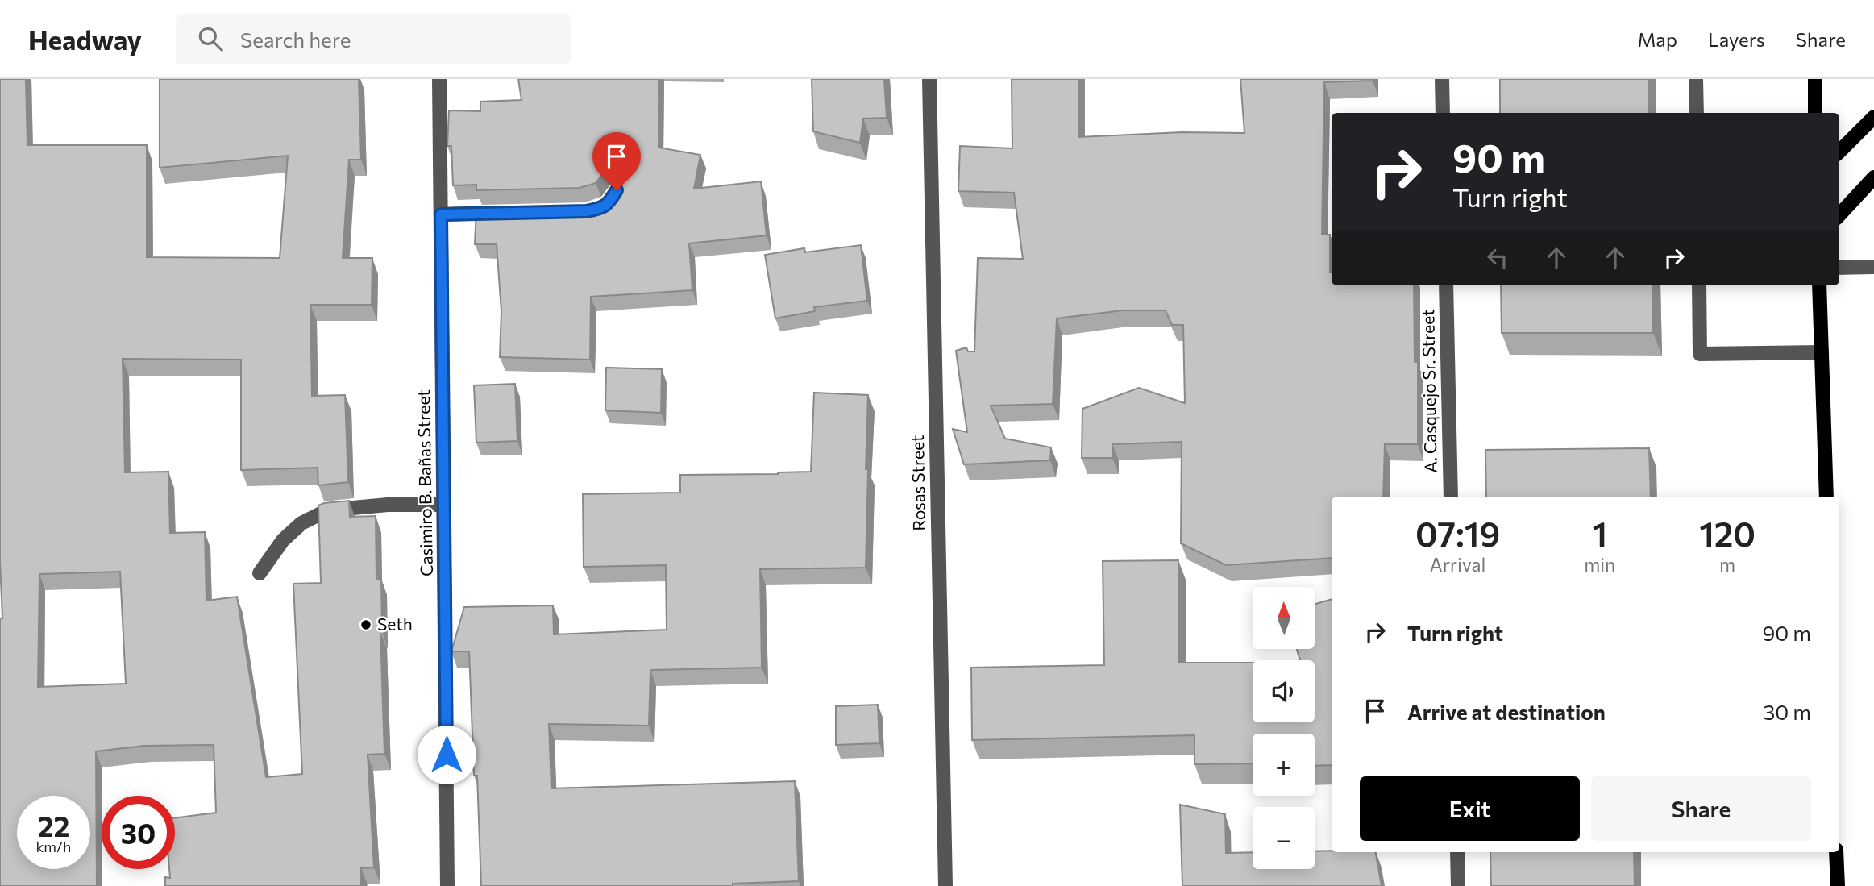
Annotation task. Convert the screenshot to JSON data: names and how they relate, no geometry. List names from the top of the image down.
{
  "streets": {
    "street": ["A. Casquejo Sr. Street", "Casimiro B. Bañas Street", "Rosas Street"]
  },
  "places": ["Seth"],
  "north": "top",
  "page": {
    "header": "Headway",
    "search": "Search here",
    "nav": ["Map", "Layers", "Share"],
    "turn": ["90 m", "Turn right"],
    "eta": [
      "07:19",
      "Arrival",
      "1",
      "min",
      "120",
      "m"
    ],
    "map_buttons": ["+", "−"],
    "list": [
      {
        "name": "Turn right",
        "value": "90 m"
      },
      {
        "name": "Arrive at destination",
        "value": "30 m"
      }
    ],
    "buttons": ["Exit", "Share"],
    "speed": "22 km/h",
    "limit": "30"
  }
}
